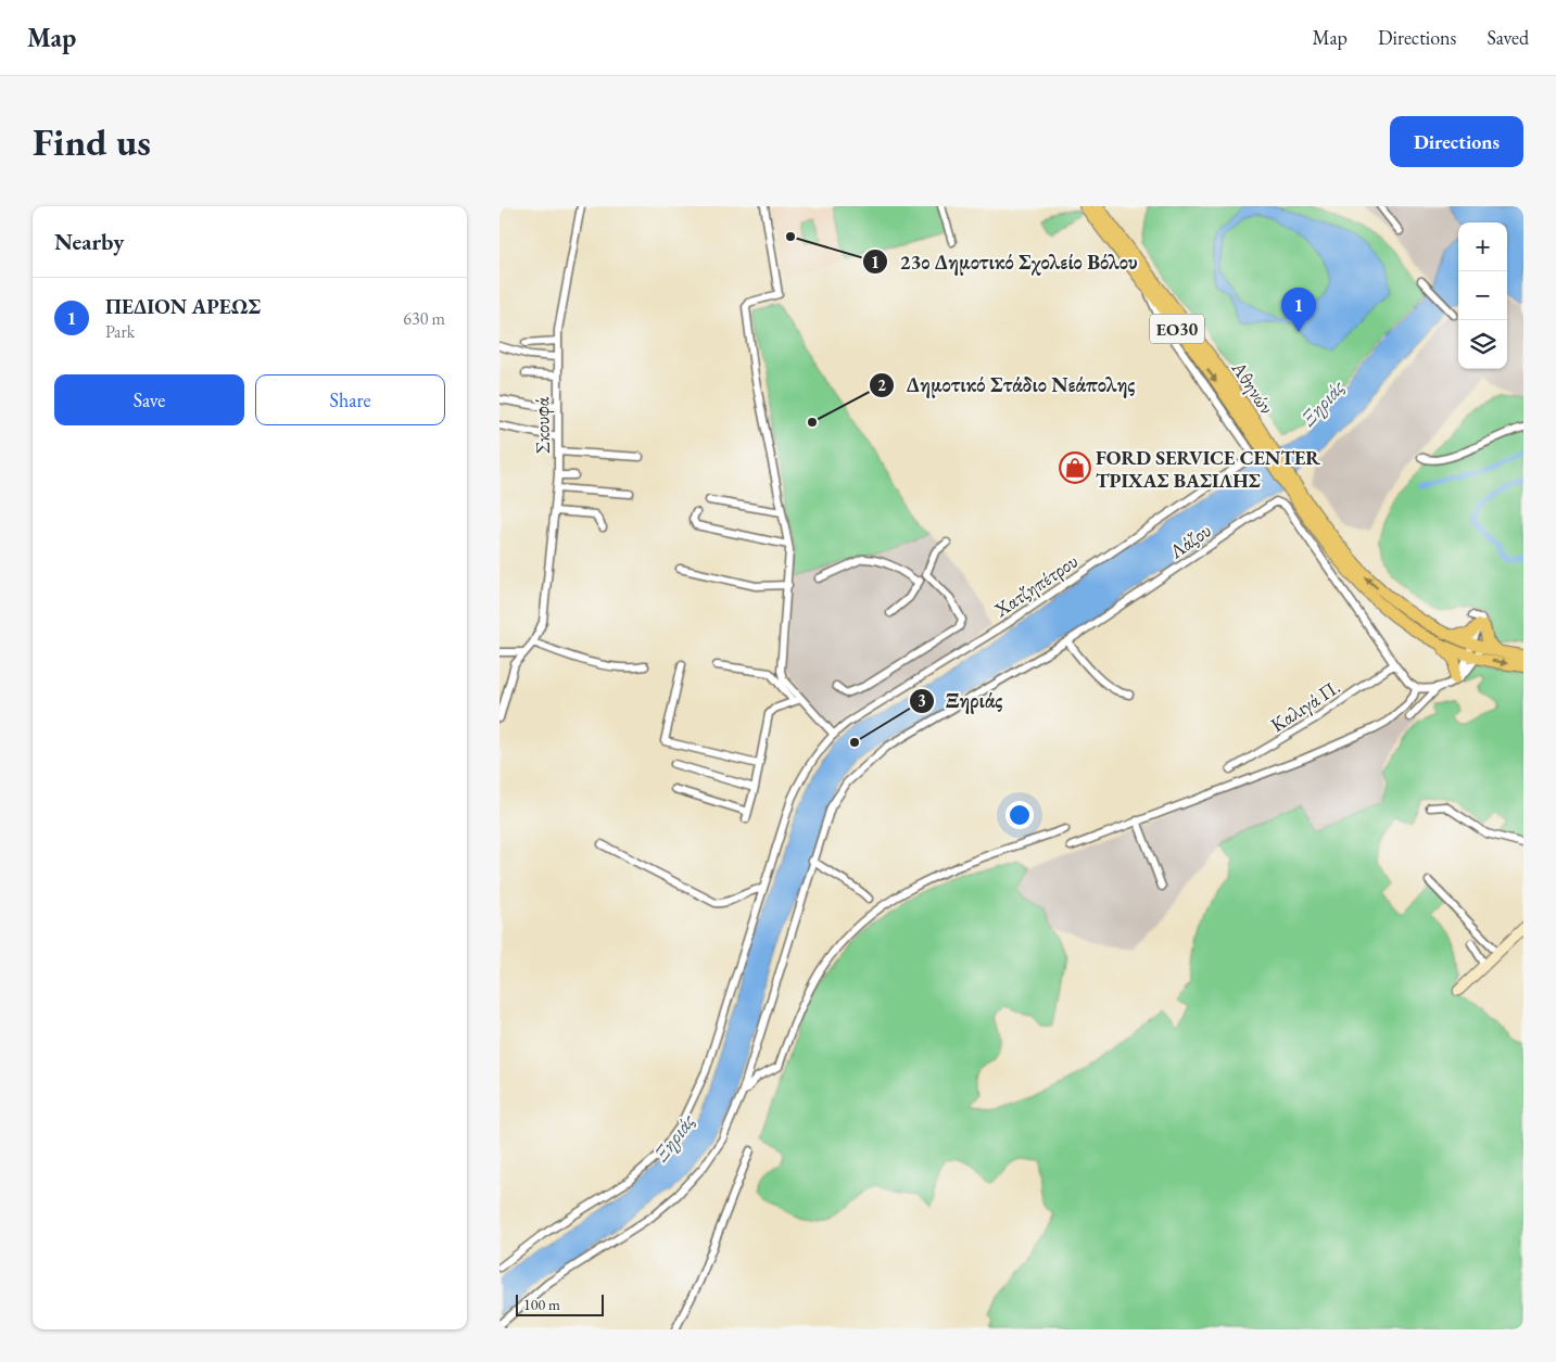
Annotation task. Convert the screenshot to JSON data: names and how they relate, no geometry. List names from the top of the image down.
{
  "streets": {
    "main road": ["ΕΟ30", "Αθηνών"],
    "street": [
      "Σκουφά",
      "Λάζου",
      "Χατζηπέτρου",
      "Καλιγά Π."
    ]
  },
  "crossings": [
    ["Αθηνών", "Χατζηπέτρου"],
    ["Λάζου", "Καλιγά Π."]
  ],
  "water": ["Ξηριάς"],
  "places": {
    "other": ["23ο Δημοτικό Σχολείο Βόλου", "Δημοτικό Στάδιο Νεάπολης", "Ξηριάς"],
    "shop": ["FORD SERVICE CENTER ΤΡΙΧΑΣ ΒΑΣΙΛΗΣ"]
  },
  "scale_bar": "100 m",
  "page": {
    "header": "Map",
    "nav": ["Map", "Directions", "Saved"],
    "buttons": [
      "Directions",
      ["Save", "Share"]
    ],
    "title": "Find us",
    "heading": "Nearby",
    "map_buttons": ["+", "−"],
    "list": [
      {
        "mark": "1",
        "name": "ΠΕΔΙΟΝ ΑΡΕΩΣ",
        "note": "Park",
        "value": "630 m"
      }
    ],
    "pins": "1",
    "scale": "100 m"
  }
}
